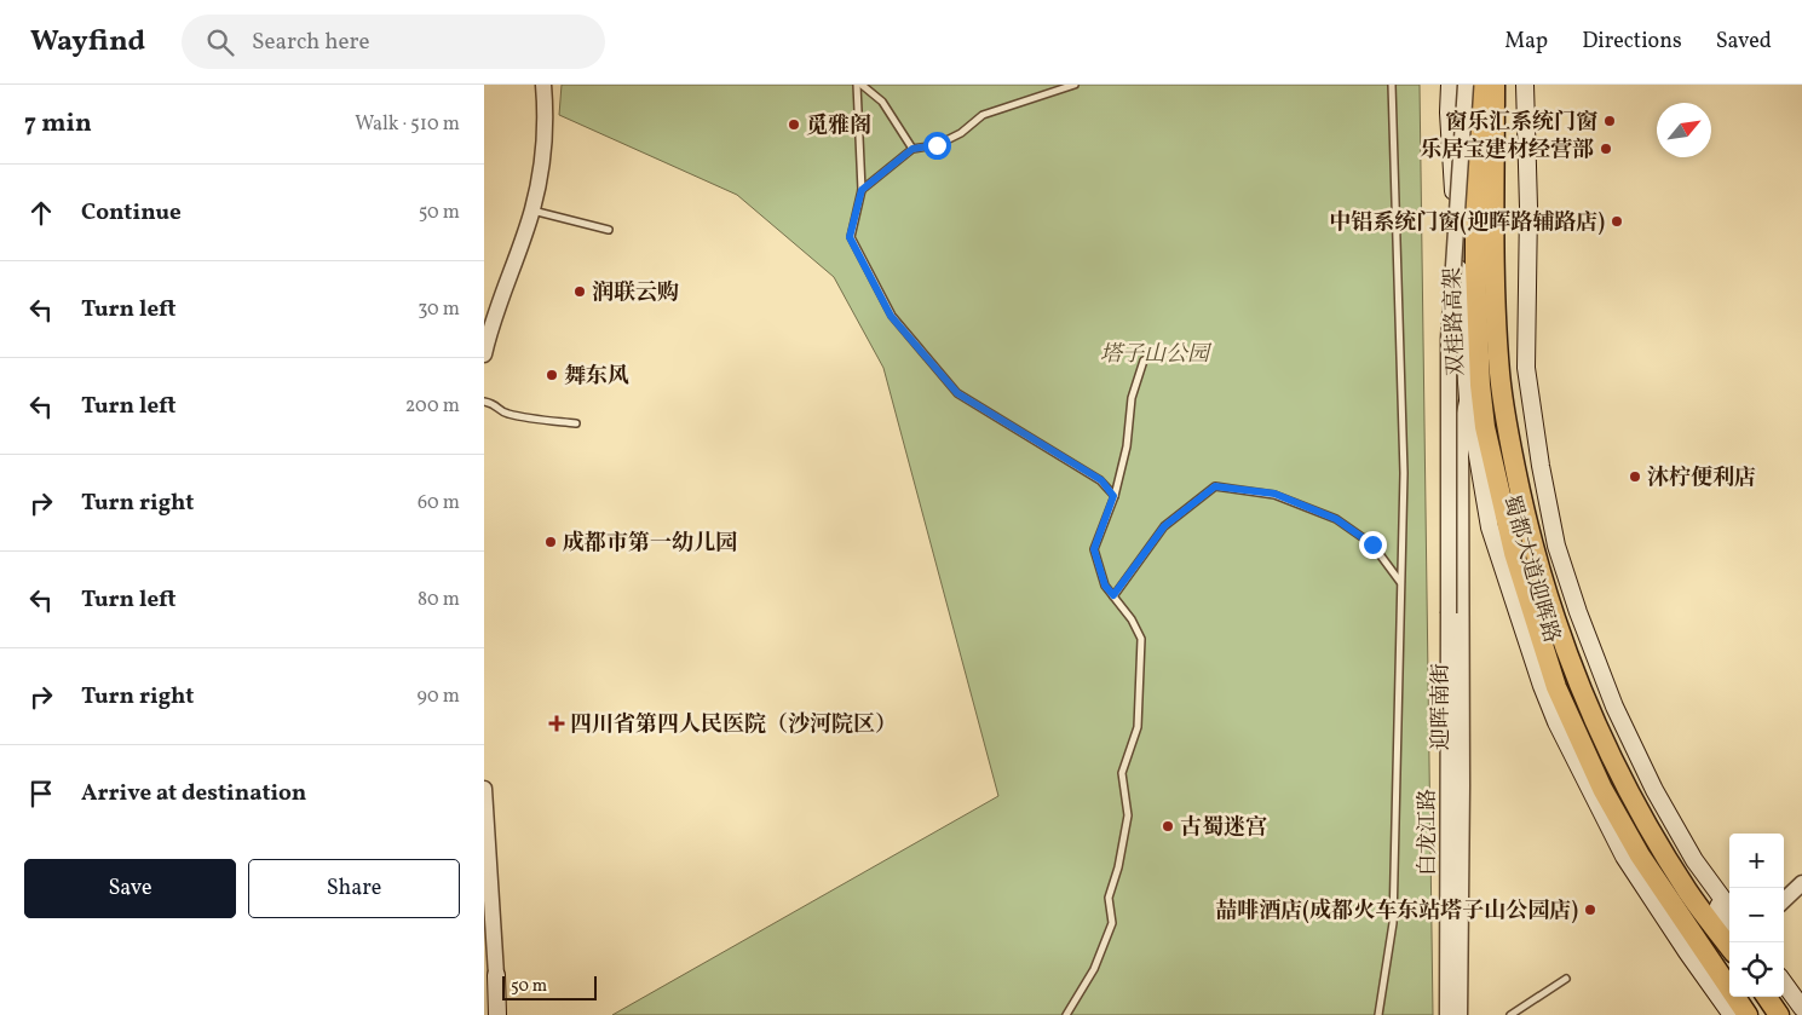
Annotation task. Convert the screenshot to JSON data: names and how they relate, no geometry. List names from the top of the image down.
{
  "streets": {
    "highway": ["双桂路高架", "蜀都大道迎晖路"],
    "street": ["迎晖南街", "白龙江路"]
  },
  "crossings": [
    ["双桂路高架", "蜀都大道迎晖路"],
    ["蜀都大道迎晖路", "迎晖南街"]
  ],
  "parks": ["塔子山公园"],
  "places": {
    "other": [
      "窗乐汇系统门窗",
      "觅雅阁",
      "乐居宝建材经营部",
      "中铝系统门窗(迎晖路辅路店)",
      "润联云购",
      "舞东风",
      "沐柠便利店",
      "成都市第一幼儿园",
      "古蜀迷宫",
      "喆啡酒店(成都火车东站塔子山公园店)"
    ],
    "health": ["四川省第四人民医院（沙河院区）"]
  },
  "scale_bar": "50 m",
  "north": "top right",
  "page": {
    "header": "Wayfind",
    "search": "Search here",
    "nav": ["Map", "Directions", "Saved"],
    "heading": ["7 min", "Walk · 510 m"],
    "list": [
      ["Continue", "50 m"],
      ["Turn left", "30 m"],
      ["Turn left", "200 m"],
      ["Turn right", "60 m"],
      ["Turn left", "80 m"],
      ["Turn right", "90 m"],
      "Arrive at destination"
    ],
    "map_buttons": ["+", "−"],
    "buttons": ["Save", "Share"],
    "scale": "50 m"
  }
}
